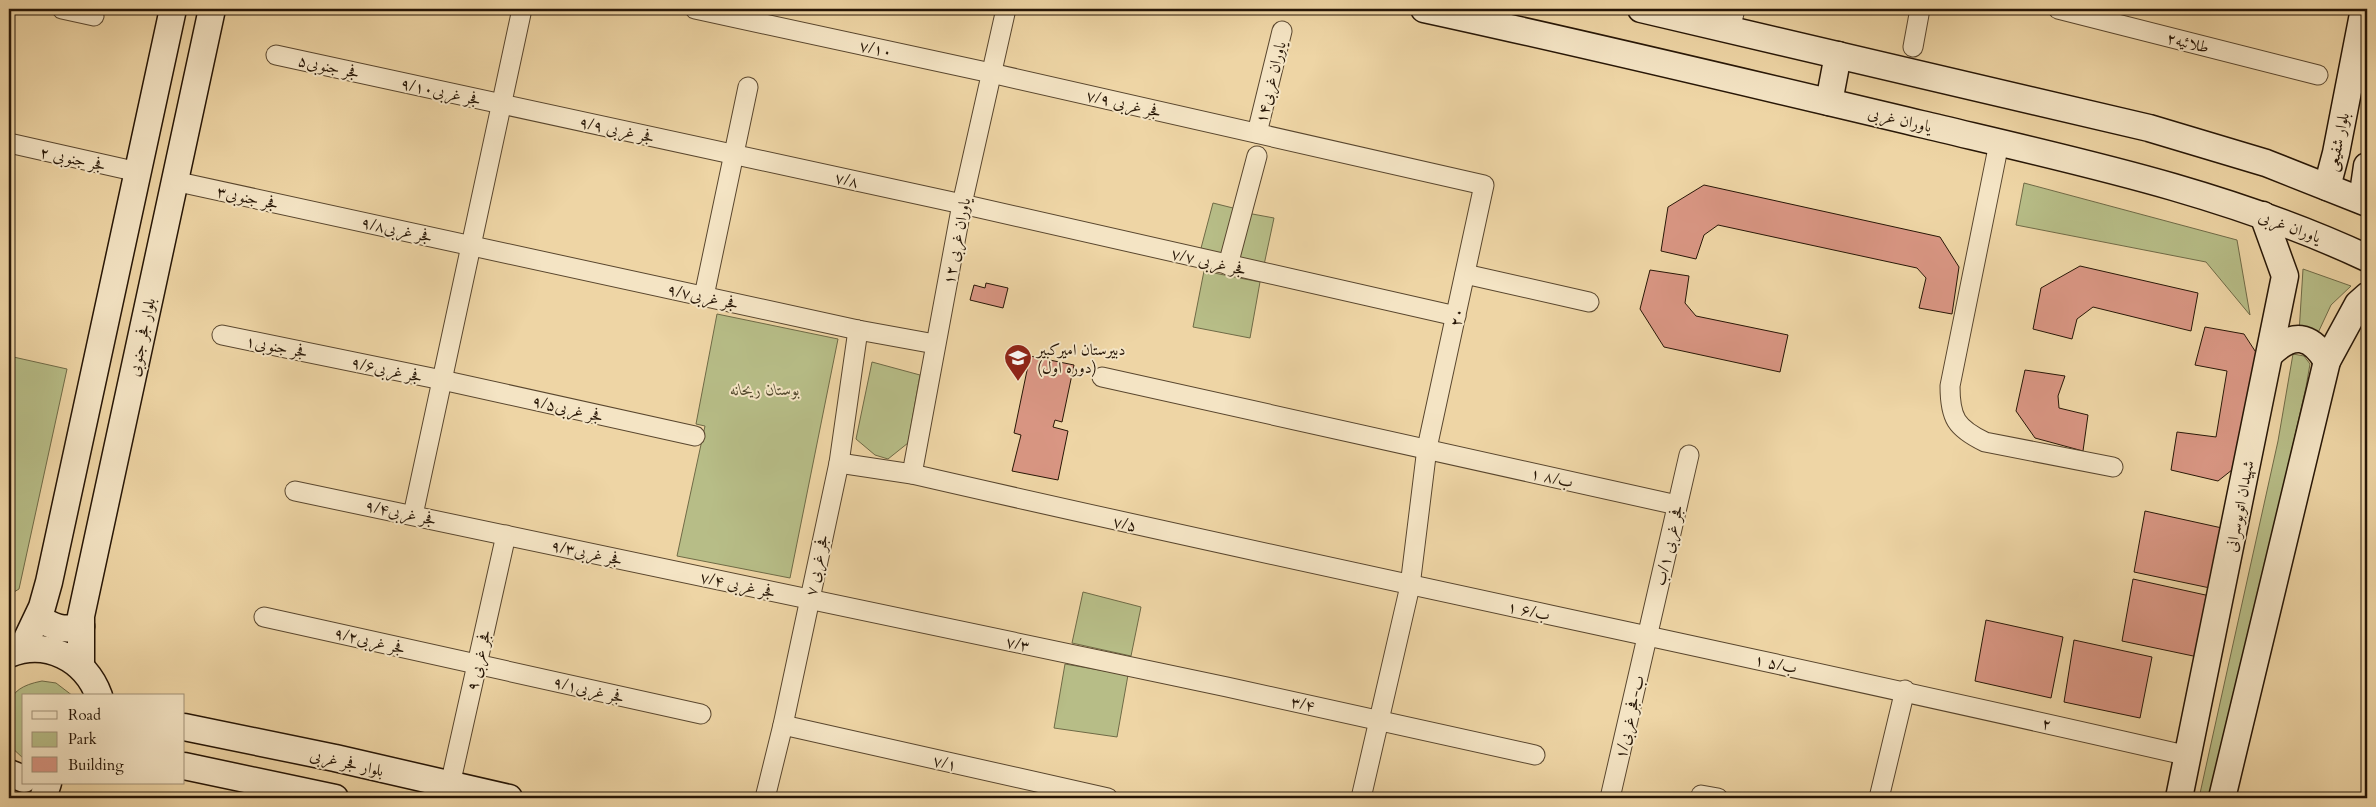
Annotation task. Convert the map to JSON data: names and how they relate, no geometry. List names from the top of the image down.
{
  "streets": {
    "main road": [
      "یاوران غربی",
      "بلوار شفیعی",
      "بلوار فجر جنوبی",
      "شهیدان اتوبوسرانی",
      "بلوار فجر غربی"
    ],
    "street": [
      "طلائیه۲",
      "۷/۱۰",
      "فجر جنوبی۵",
      "یاوران غربی۱۴",
      "فجر غربی۹/۱۰",
      "۷/۹ فجر غربی",
      "۹/۹ فجر غربی",
      "۲ فجر جنوبی",
      "۷/۸",
      "فجر جنوبی۳",
      "فجر غربی۹/۸",
      "۱۲ یاوران غربی",
      "۷/۷ فجر غربی",
      "فجر غربی۹/۷",
      "۲۰",
      "فجر جنوبی۱",
      "فجر غربی۹/۶",
      "فجر غربی۹/۵",
      "۱ ب/۸",
      "فجر غربی۹/۴",
      "۷/۵",
      "فجر غربی ۱/ب",
      "فجر غربی۹/۳",
      "۷ فجر غربی",
      "۷/۴ فجر غربی",
      "۱ ب/۶",
      "فجر غربی۹/۲",
      "۷/۳",
      "۹ فجر غربی",
      "۱ ب/۵",
      "فجر غربی۹/۱",
      "۳/۴",
      "۱/ب-فجر غربی",
      "۲",
      "۷/۱"
    ]
  },
  "crossings": [
    ["۷/۱۰", "۷/۹ فجر غربی"],
    ["۷/۱۰", "۱۲ یاوران غربی"],
    ["فجر جنوبی۵", "فجر غربی۹/۱۰"],
    ["یاوران غربی۱۴", "۷/۹ فجر غربی"],
    ["فجر غربی۹/۱۰", "۹/۹ فجر غربی"],
    ["۷/۹ فجر غربی", "۱۲ یاوران غربی"],
    ["۷/۹ فجر غربی", "۲۰"],
    ["یاوران غربی", "شهیدان اتوبوسرانی"],
    ["۹/۹ فجر غربی", "۷/۸"],
    ["۷/۸", "۱۲ یاوران غربی"],
    ["۷/۸", "۷/۷ فجر غربی"],
    ["فجر جنوبی۳", "فجر غربی۹/۸"],
    ["فجر جنوبی۳", "بلوار فجر جنوبی"],
    ["فجر غربی۹/۸", "فجر غربی۹/۷"],
    ["۱۲ یاوران غربی", "۷/۷ فجر غربی"],
    ["۱۲ یاوران غربی", "فجر غربی۹/۷"],
    ["۱۲ یاوران غربی", "۷/۵"],
    ["۷/۷ فجر غربی", "۲۰"],
    ["فجر غربی۹/۷", "۷ فجر غربی"],
    ["۲۰", "۱ ب/۸"],
    ["۲۰", "۷/۵"],
    ["۲۰", "۱ ب/۶"],
    ["۲۰", "۳/۴"],
    ["فجر جنوبی۱", "فجر غربی۹/۶"],
    ["فجر غربی۹/۶", "فجر غربی۹/۵"],
    ["۱ ب/۸", "فجر غربی ۱/ب"],
    ["شهیدان اتوبوسرانی", "۲"],
    ["فجر غربی۹/۴", "فجر غربی۹/۳"],
    ["فجر غربی۹/۴", "۹ فجر غربی"],
    ["۷/۵", "۷ فجر غربی"],
    ["۷/۵", "۱ ب/۶"],
    ["فجر غربی ۱/ب", "۱ ب/۶"],
    ["فجر غربی ۱/ب", "۱ ب/۵"],
    ["فجر غربی ۱/ب", "۱/ب-فجر غربی"],
    ["فجر غربی۹/۳", "۷/۴ فجر غربی"],
    ["فجر غربی۹/۳", "۹ فجر غربی"],
    ["۷ فجر غربی", "۷/۴ فجر غربی"],
    ["۷ فجر غربی", "۷/۳"],
    ["۷ فجر غربی", "۷/۱"],
    ["۷/۴ فجر غربی", "۷/۳"],
    ["۱ ب/۶", "۱ ب/۵"],
    ["۱ ب/۶", "۱/ب-فجر غربی"],
    ["فجر غربی۹/۲", "۹ فجر غربی"],
    ["فجر غربی۹/۲", "فجر غربی۹/۱"],
    ["۷/۳", "۳/۴"],
    ["۹ فجر غربی", "فجر غربی۹/۱"],
    ["۹ فجر غربی", "بلوار فجر غربی"],
    ["۱ ب/۵", "۱/ب-فجر غربی"],
    ["۱ ب/۵", "۲"]
  ],
  "parks": ["بوستان ریحانه"],
  "places": {
    "school or university": ["دبیرستان امیرکبیر (دوره اول)"]
  },
  "legend": ["Road", "Park", "Building"]
}
